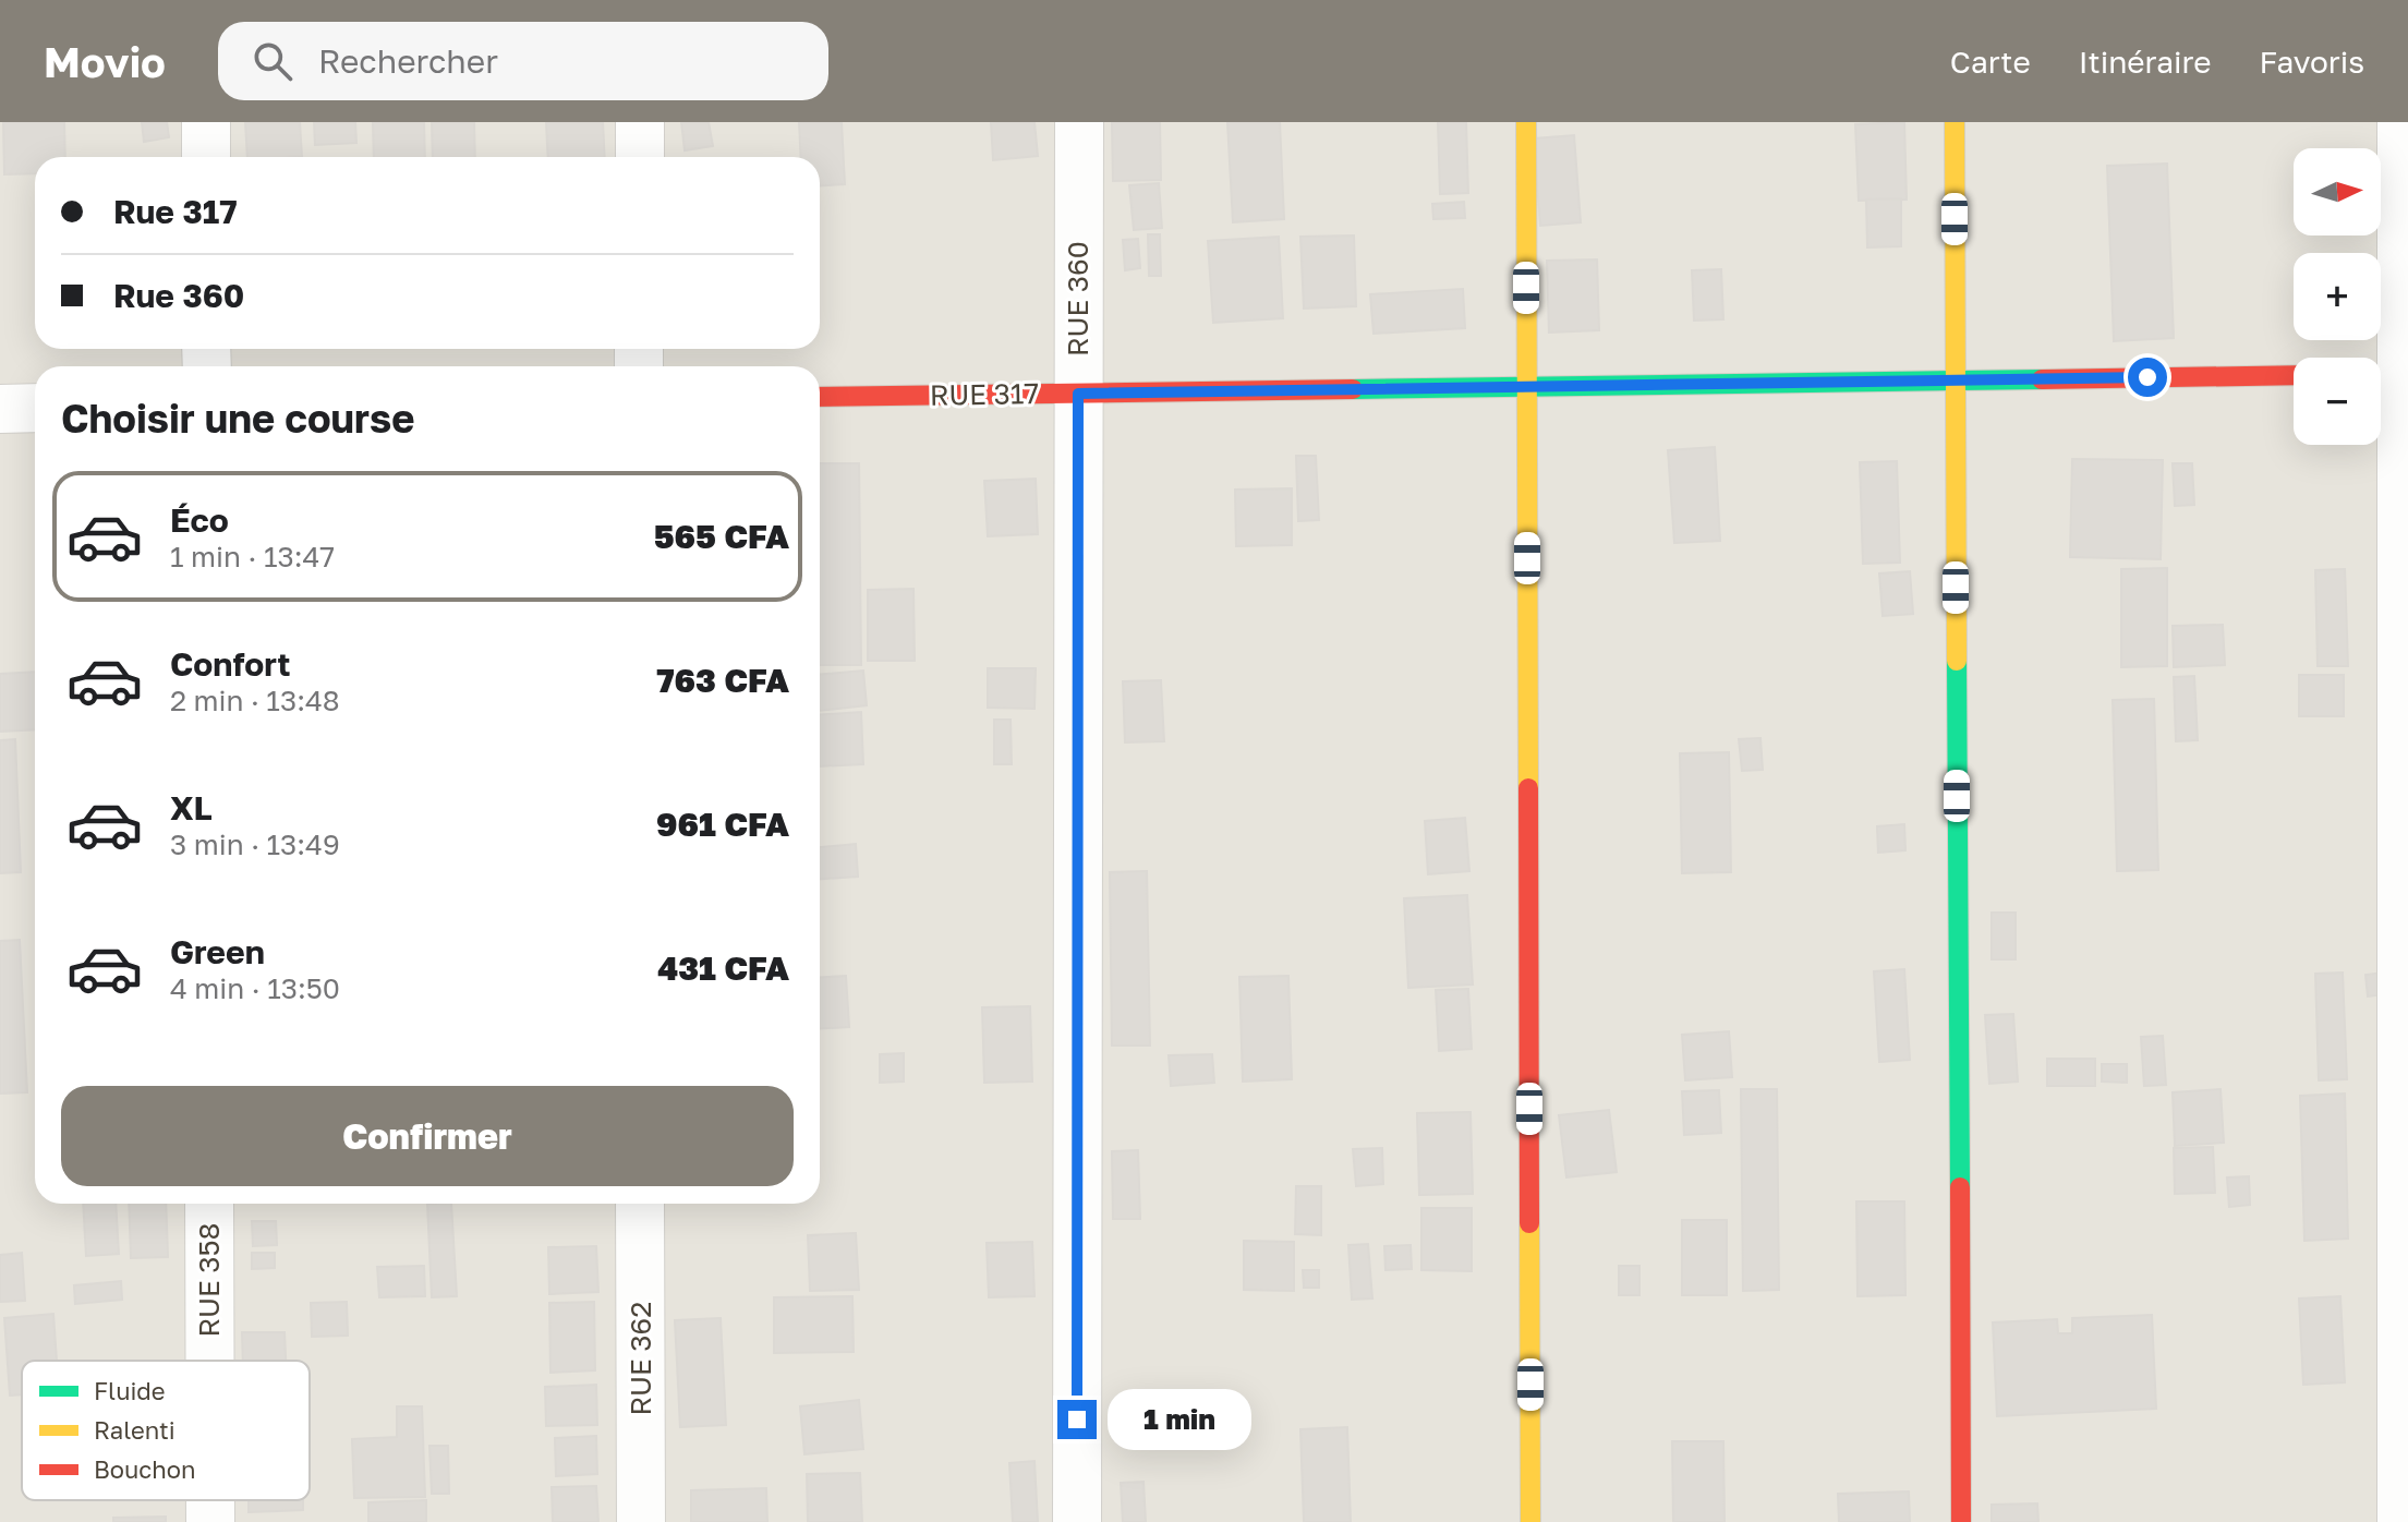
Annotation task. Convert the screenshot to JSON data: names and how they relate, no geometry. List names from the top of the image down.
{
  "streets": {
    "street": [
      "RUE 360",
      "RUE 317",
      "RUE 358",
      "RUE 362"
    ]
  },
  "crossings": [
    ["RUE 360", "RUE 317"]
  ],
  "legend": ["Fluide", "Ralenti", "Bouchon"],
  "north": "right",
  "page": {
    "header": "Movio",
    "search": "Rechercher",
    "nav": ["Carte", "Itinéraire", "Favoris"],
    "map_buttons": ["+", "−"],
    "banner": ["Rue 317", "Rue 360"],
    "heading": "Choisir une course",
    "list": [
      {
        "name": "Éco",
        "note": "1 min · 13:47",
        "value": "565 CFA"
      },
      {
        "name": "Confort",
        "note": "2 min · 13:48",
        "value": "763 CFA"
      },
      {
        "name": "XL",
        "note": "3 min · 13:49",
        "value": "961 CFA"
      },
      {
        "name": "Green",
        "note": "4 min · 13:50",
        "value": "431 CFA"
      }
    ],
    "buttons": "Confirmer",
    "bubble": "1 min"
  }
}
